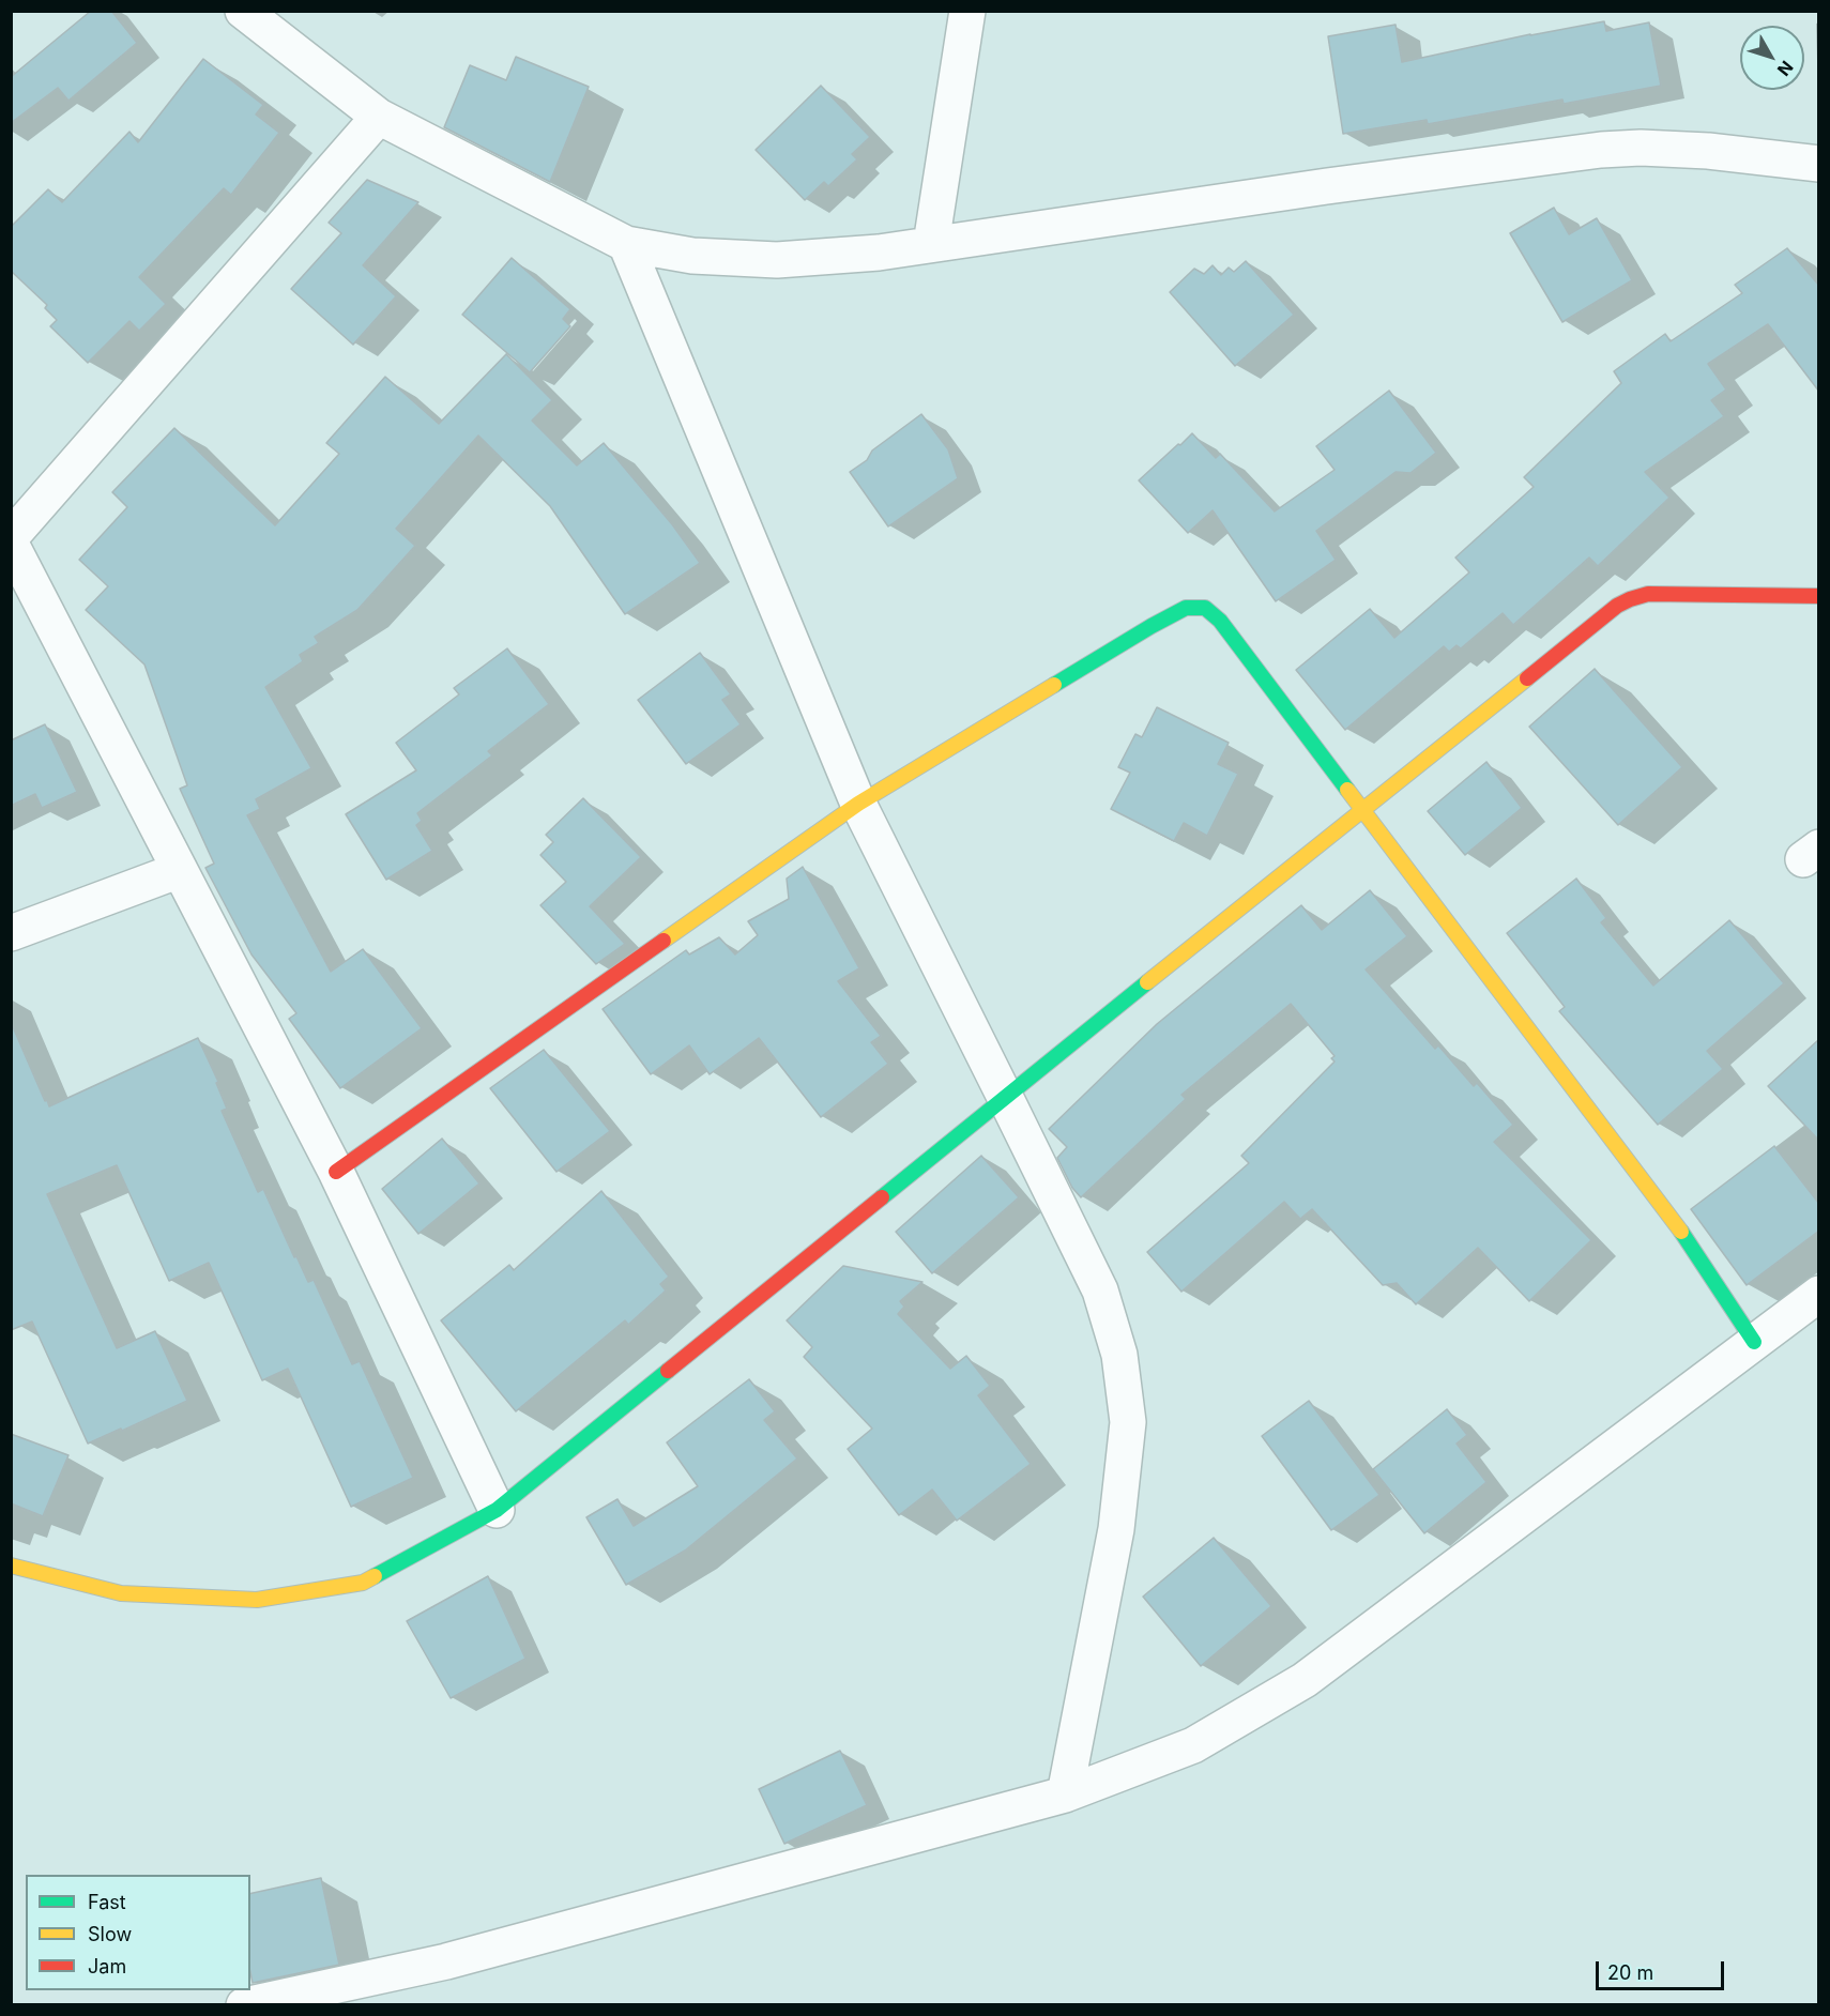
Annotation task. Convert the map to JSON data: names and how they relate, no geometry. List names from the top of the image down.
{
  "legend": ["Fast", "Slow", "Jam"],
  "scale_bar": "20 m",
  "north": "bottom right"
}
